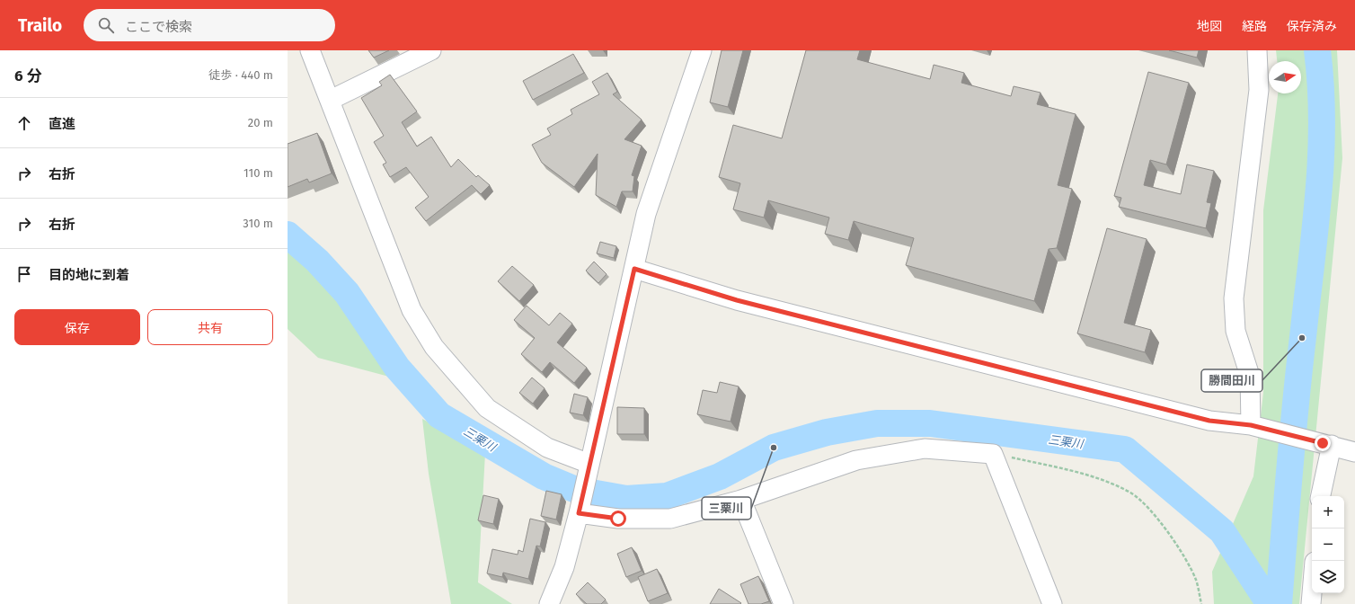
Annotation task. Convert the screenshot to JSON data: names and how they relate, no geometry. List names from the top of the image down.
{
  "water": ["三栗川"],
  "places": ["勝間田川", "三栗川"],
  "north": "right",
  "page": {
    "header": "Trailo",
    "search": "ここで検索",
    "nav": ["地図", "経路", "保存済み"],
    "heading": ["6 分", "徒歩 · 440 m"],
    "list": [
      ["直進", "20 m"],
      ["右折", "110 m"],
      ["右折", "310 m"],
      "目的地に到着"
    ],
    "buttons": ["保存", "共有"],
    "map_buttons": ["+", "−"]
  }
}
